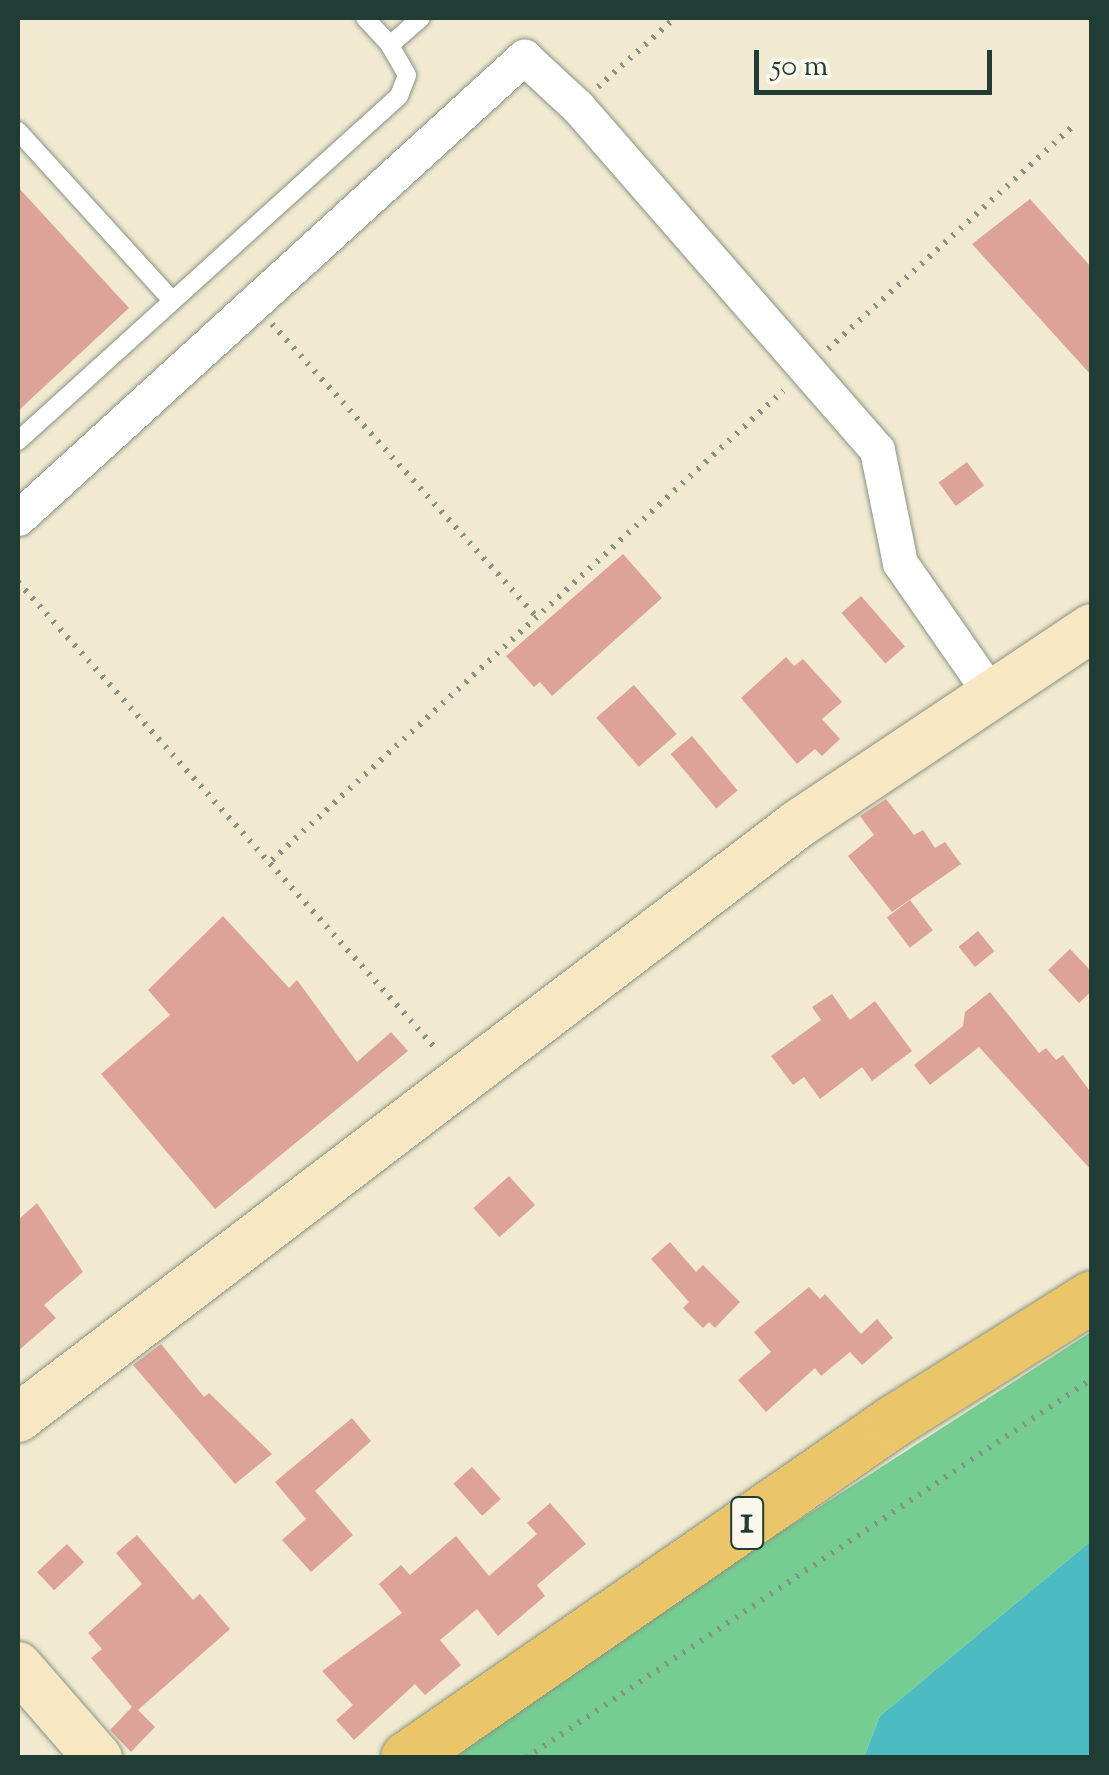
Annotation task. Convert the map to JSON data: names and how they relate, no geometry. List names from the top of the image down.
{
  "streets": {
    "main road": ["1"]
  },
  "scale_bar": "50 m"
}
